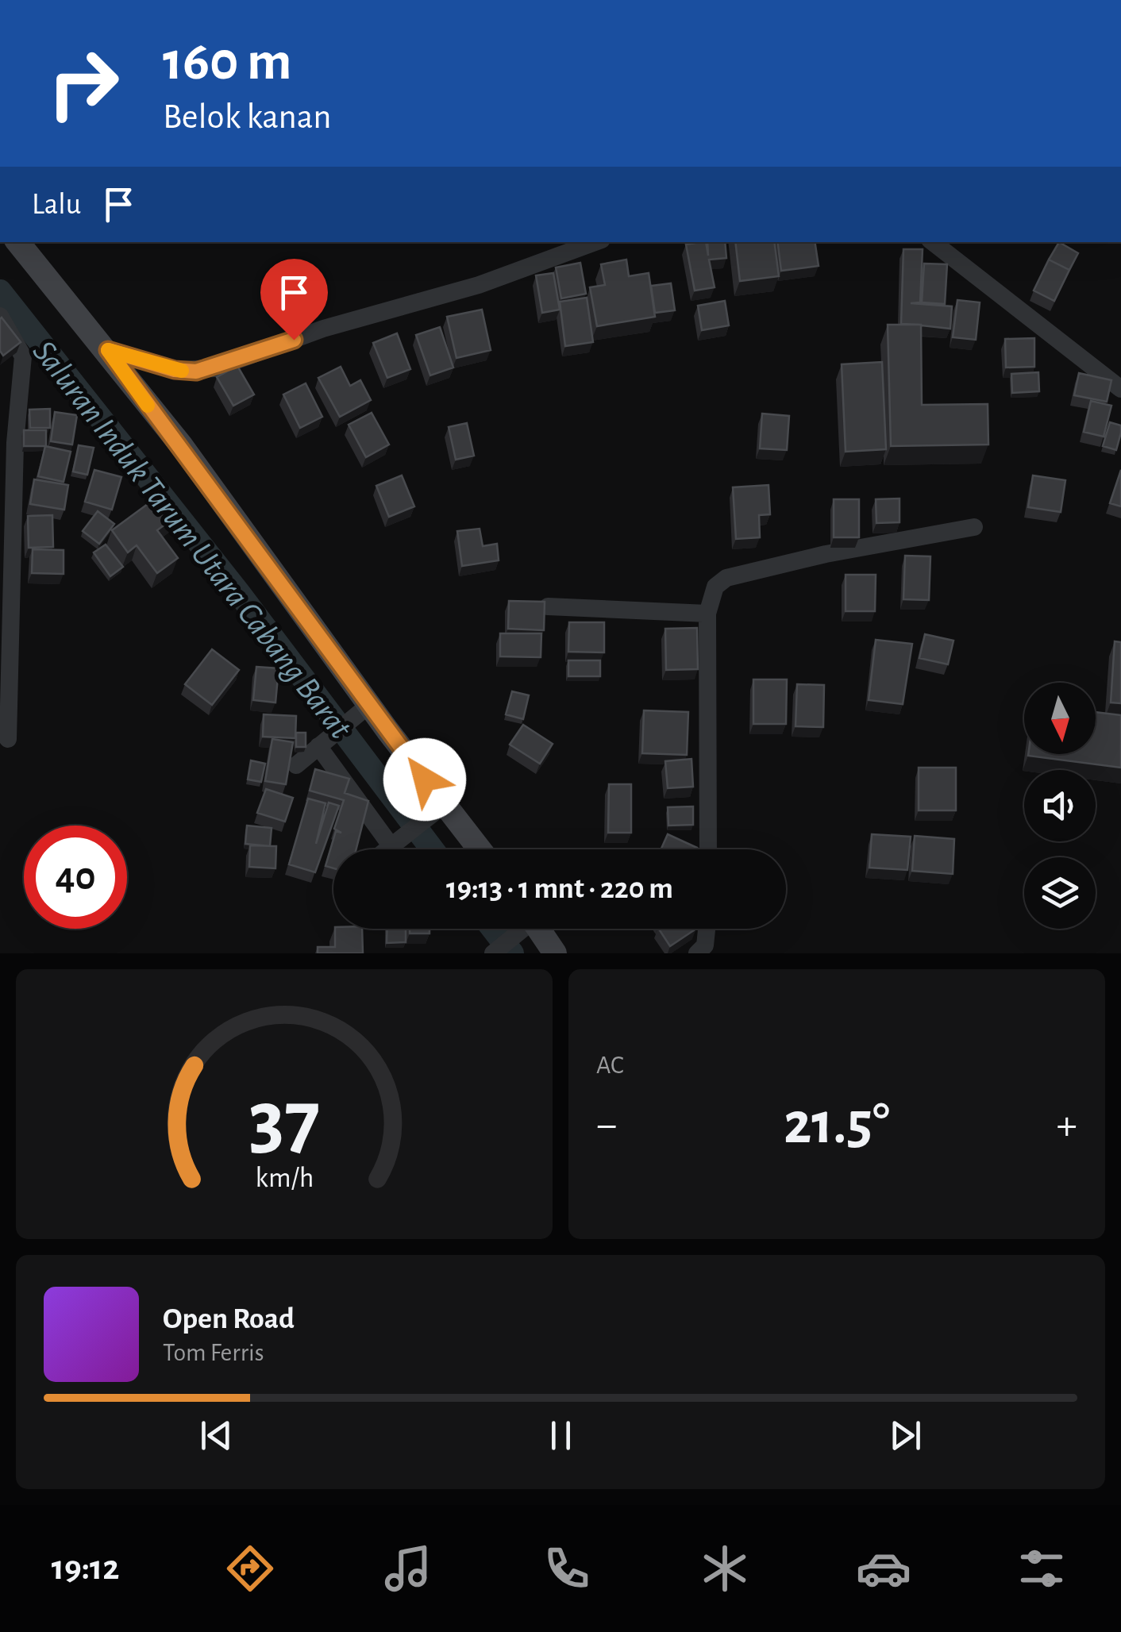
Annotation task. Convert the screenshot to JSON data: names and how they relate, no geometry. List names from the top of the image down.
{
  "water": ["Saluran Induk Tarum Utara Cabang Barat"],
  "north": "bottom",
  "page": {
    "turn": ["160 m", "Belok kanan"],
    "then": "Lalu",
    "limit": "40",
    "trip": "19:13 · 1 mnt · 220 m",
    "tile": "AC",
    "heat": ["−", "21.5°", "+"],
    "song": ["Open Road", "Tom Ferris"],
    "tabs": "19:12",
    "gauge": ["37", "km/h"]
  }
}
